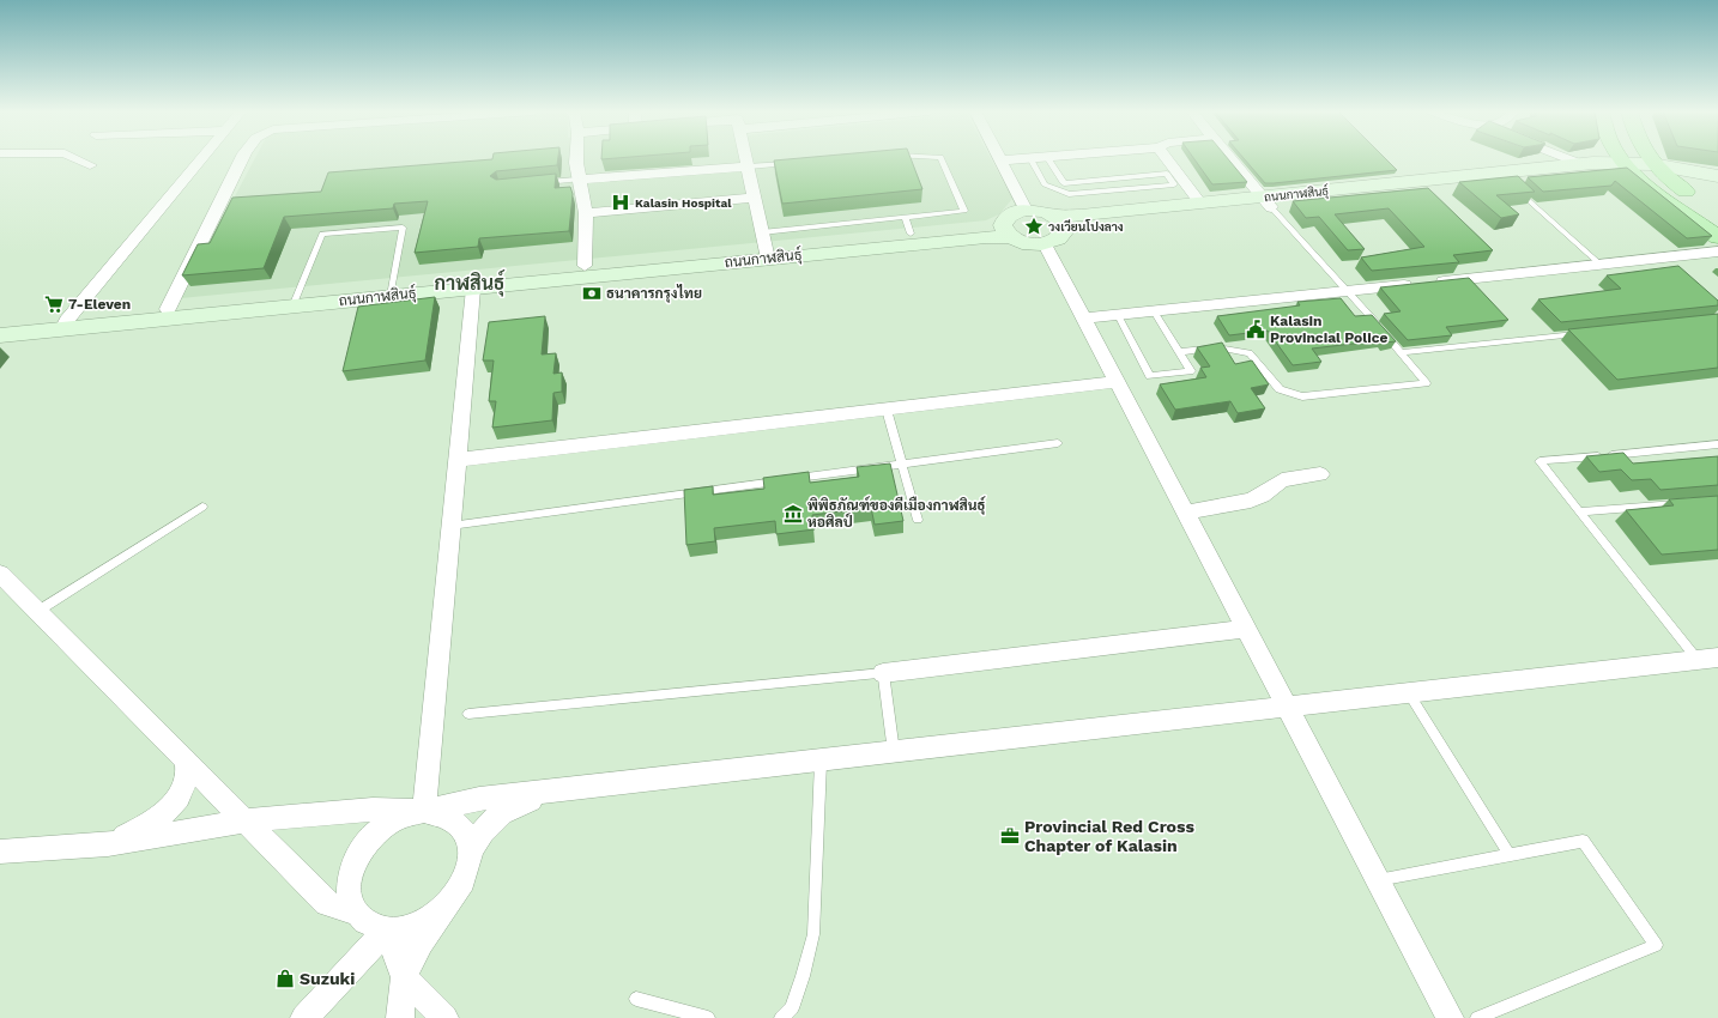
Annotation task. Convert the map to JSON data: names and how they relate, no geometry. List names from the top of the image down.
{
  "streets": {
    "main road": ["ถนนกาฬสินธุ์"]
  },
  "districts": ["กาฬสินธุ์"],
  "places": {
    "hospital": ["Kalasin Hospital"],
    "place": ["วงเวียนโปงลาง"],
    "bank": ["ธนาคารกรุงไทย"],
    "supermarket": ["7-Eleven"],
    "public building": ["Kalasin Provincial Police"],
    "museum": ["พิพิธภัณฑ์ของดีเมืองกาฬสินธุ์ หอศิลป์"],
    "office": ["Provincial Red Cross Chapter of Kalasin"],
    "shop": ["Suzuki"]
  }
}
